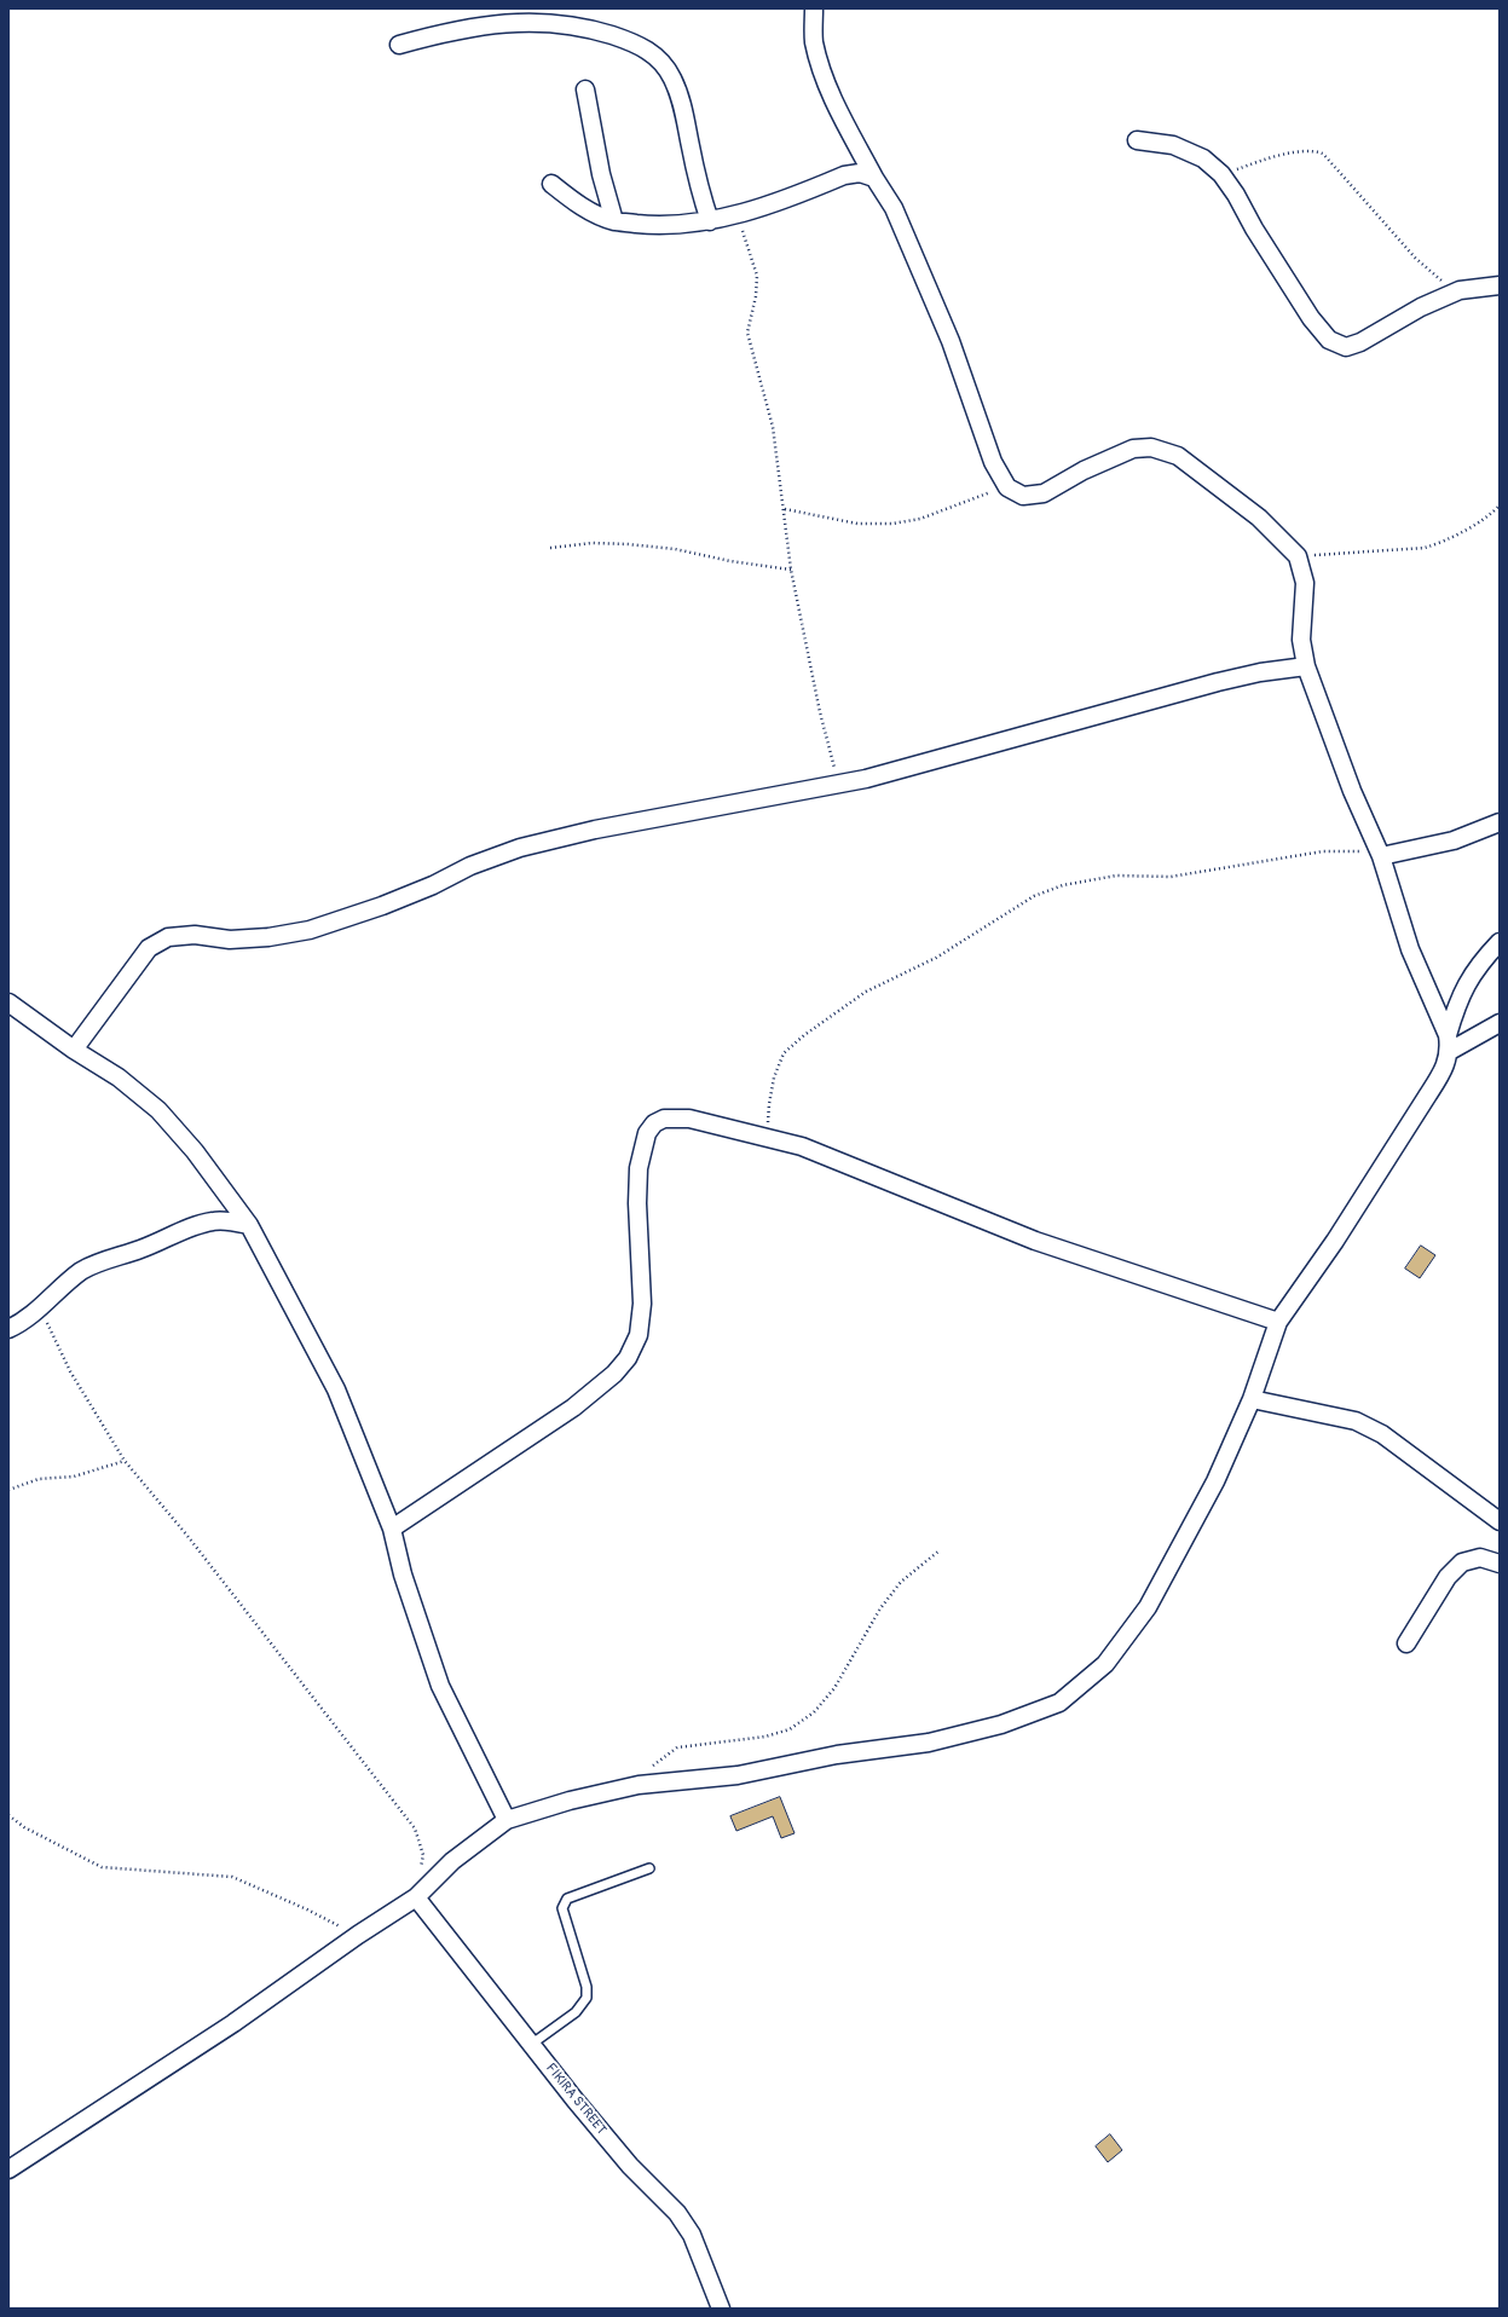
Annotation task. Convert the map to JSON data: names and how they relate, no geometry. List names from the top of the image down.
{
  "streets": {
    "street": ["FIKIRA STREET"]
  }
}
